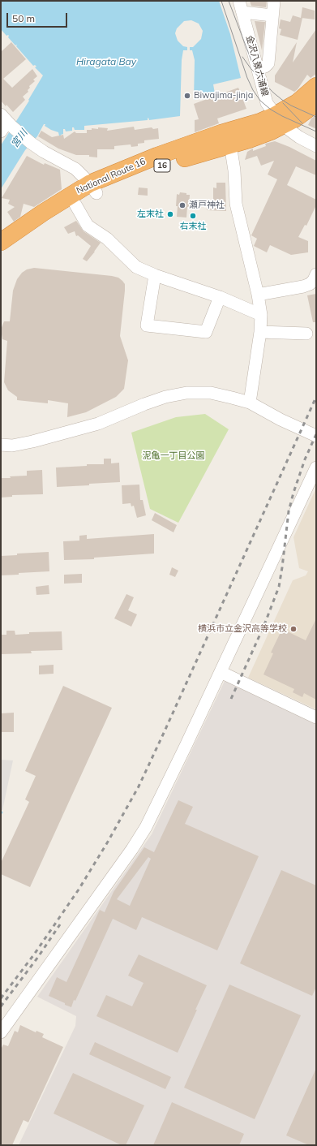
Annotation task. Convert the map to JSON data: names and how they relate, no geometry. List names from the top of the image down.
{
  "streets": {
    "highway": ["16", "National Route 16"],
    "street": ["金沢八景六浦線"]
  },
  "crossings": [
    ["金沢八景六浦線", "National Route 16"]
  ],
  "water": ["Hiragata Bay", "宮川"],
  "parks": ["泥亀一丁目公園"],
  "places": [
    "Biwajima-jinja",
    "瀬戸神社",
    "左末社",
    "右末社",
    "横浜市立金沢高等学校"
  ],
  "scale_bar": "50 m"
}
